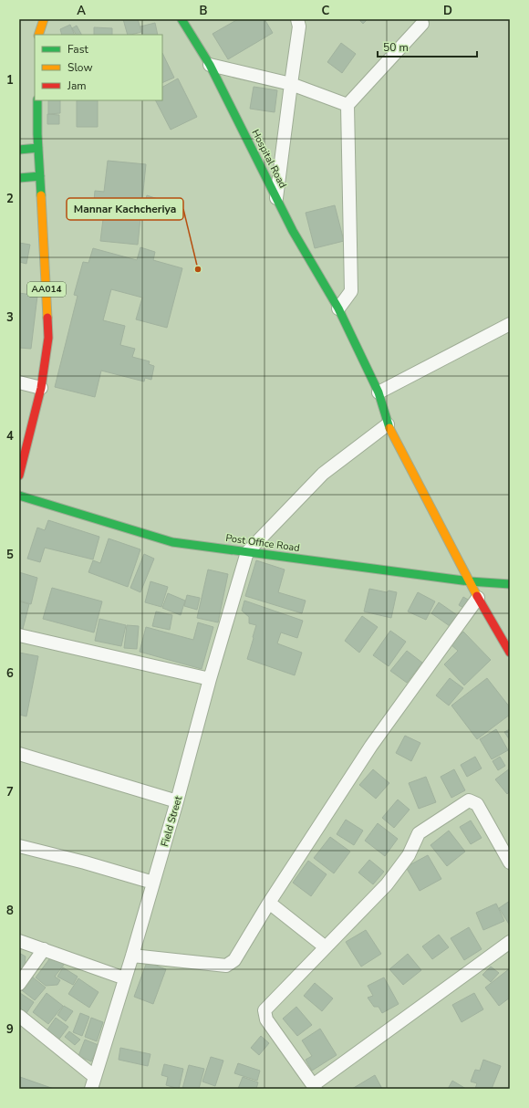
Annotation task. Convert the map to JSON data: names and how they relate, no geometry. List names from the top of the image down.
{
  "streets": {
    "main road": ["Hospital Road", "AA014", "Post Office Road"],
    "street": ["Field Street"]
  },
  "crossings": [
    ["Hospital Road", "Post Office Road"],
    ["Post Office Road", "Field Street"]
  ],
  "places": ["Mannar Kachcheriya"],
  "legend": ["Fast", "Slow", "Jam"],
  "scale_bar": "50 m",
  "grid": {
    "columns": [
      "A",
      "B",
      "C",
      "D"
    ],
    "rows": [
      "1",
      "2",
      "3",
      "4",
      "5",
      "6",
      "7",
      "8",
      "9"
    ]
  }
}
